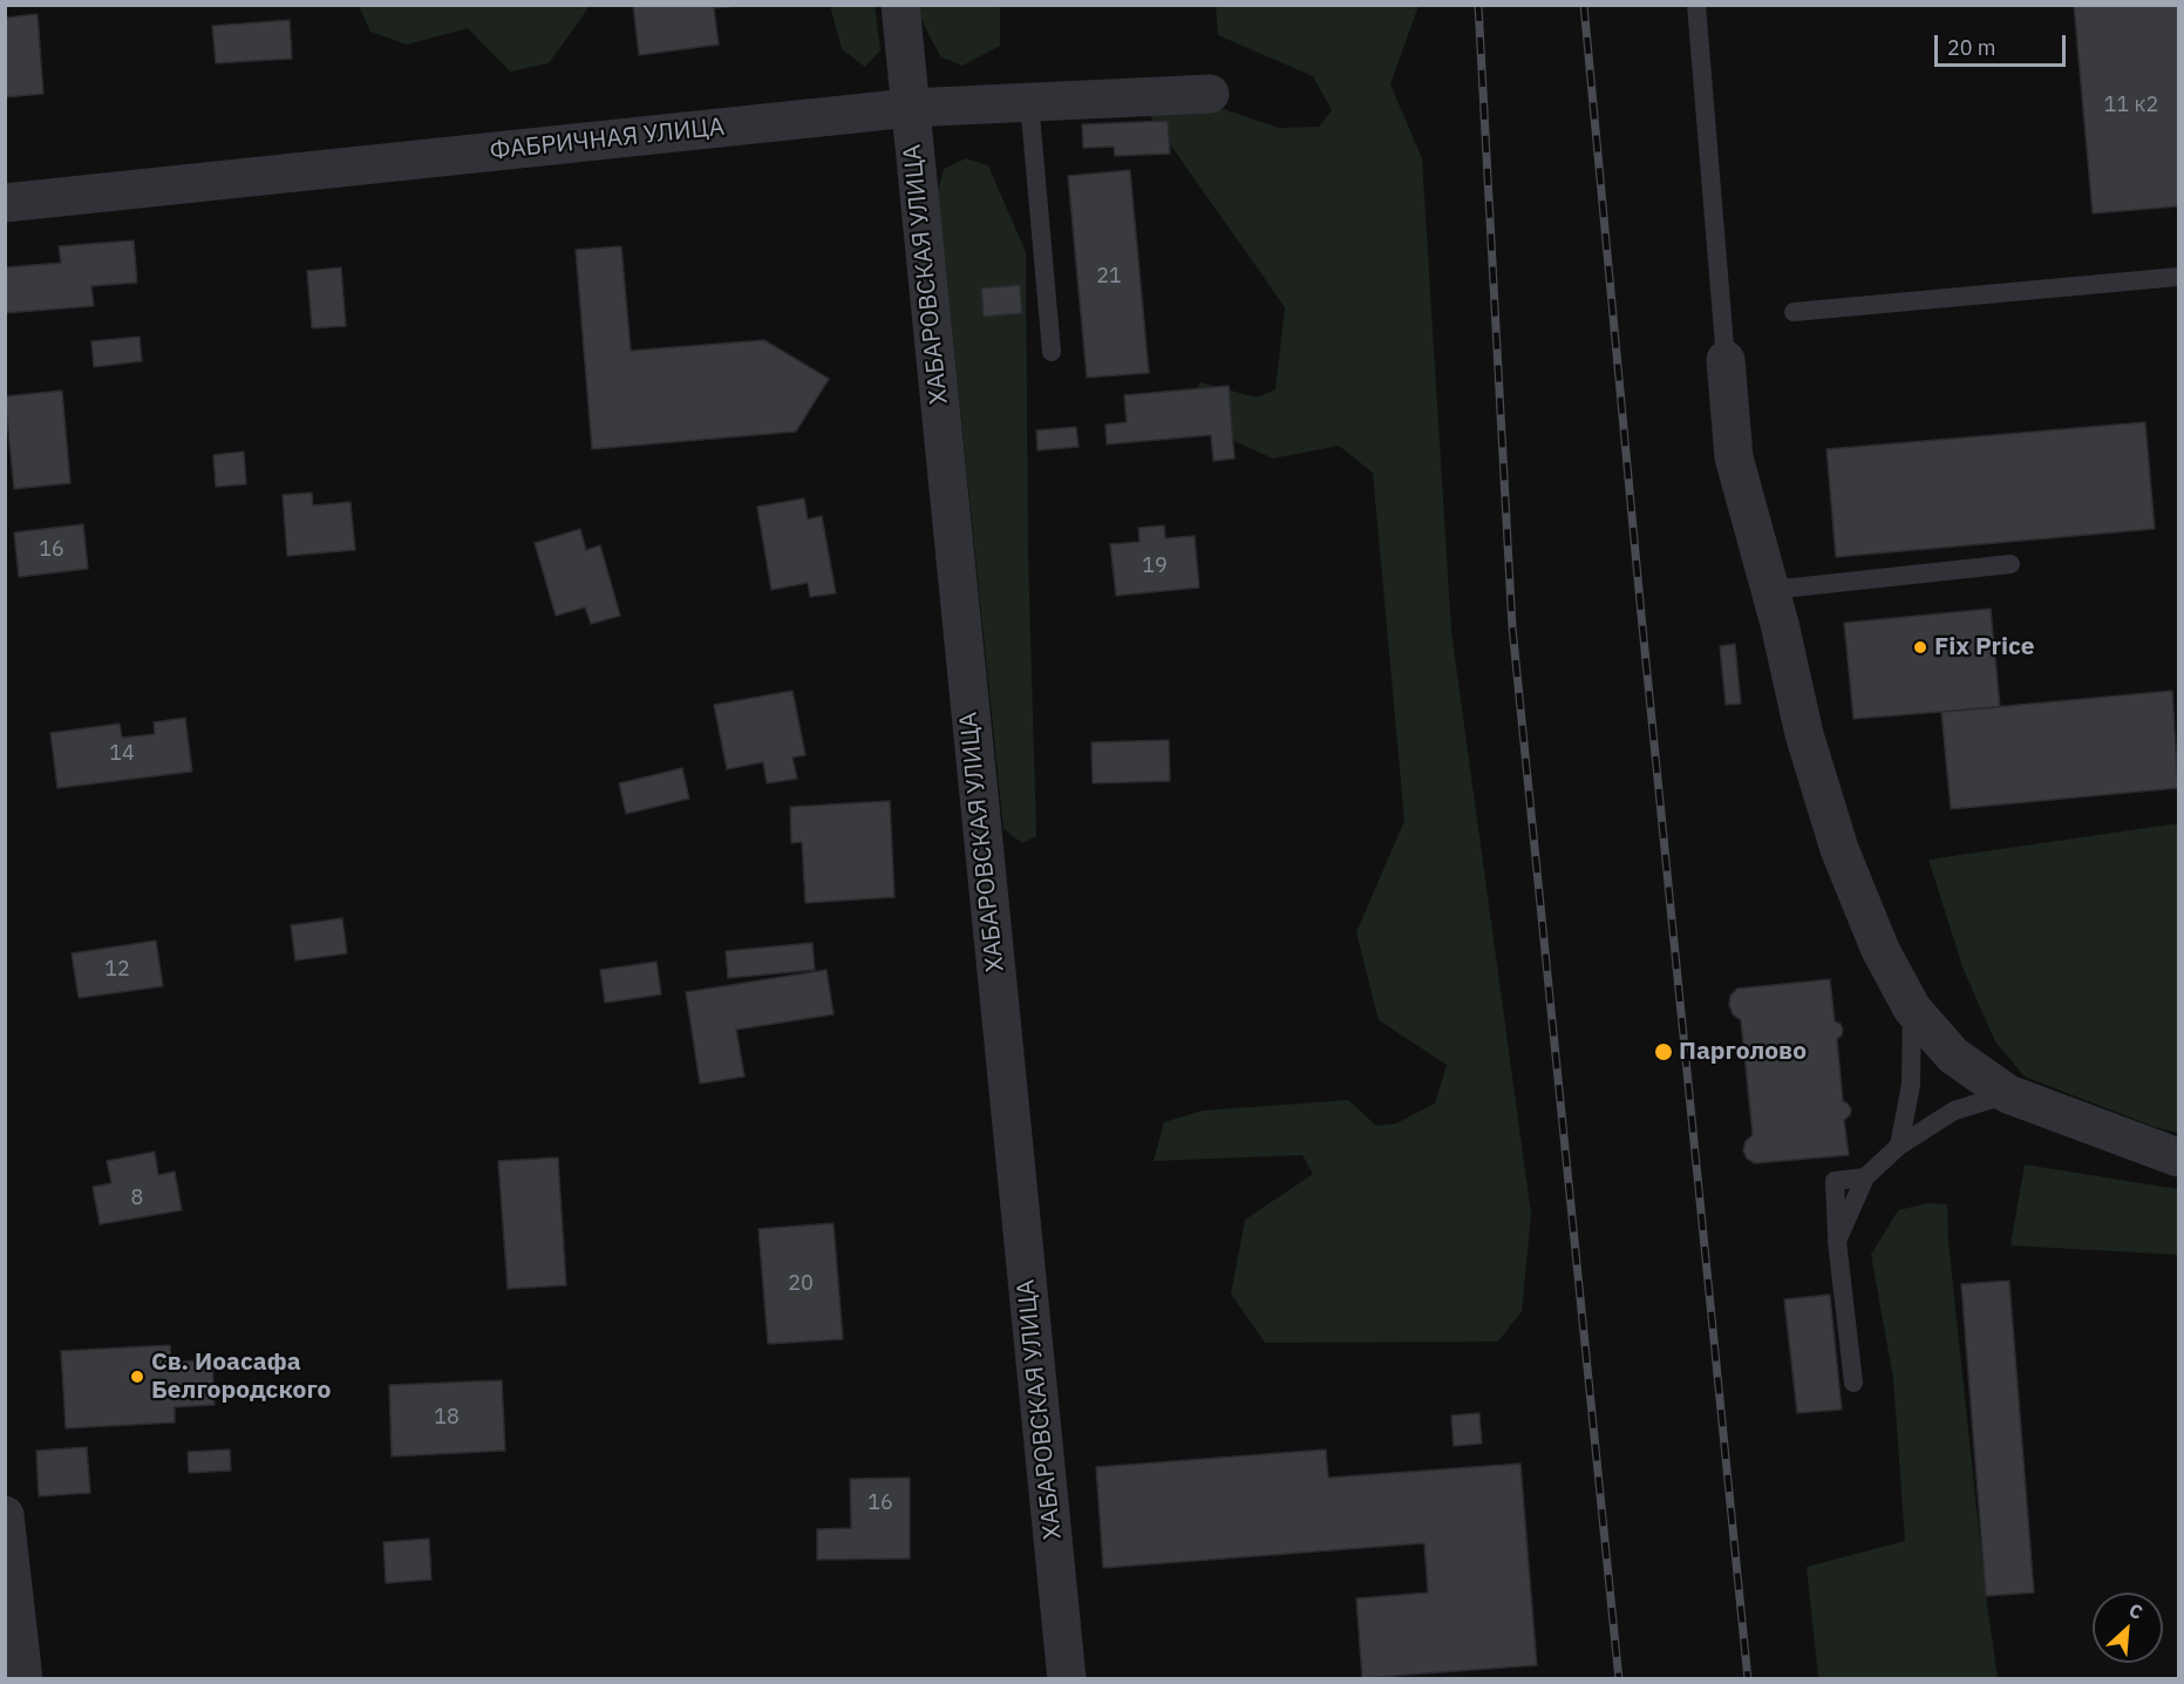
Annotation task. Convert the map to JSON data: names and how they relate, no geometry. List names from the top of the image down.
{
  "streets": {
    "street": ["ФАБРИЧНАЯ УЛИЦА", "ХАБАРОВСКАЯ УЛИЦА"]
  },
  "crossings": [
    ["ФАБРИЧНАЯ УЛИЦА", "ХАБАРОВСКАЯ УЛИЦА"]
  ],
  "places": ["Fix Price", "Парголово", "Св. Иоасафа Белгородского"],
  "house_numbers": [
    "11 к2",
    "21",
    "16",
    "19",
    "14",
    "12",
    "8",
    "20",
    "18",
    "16"
  ],
  "scale_bar": "20 m",
  "north": "top right"
}
